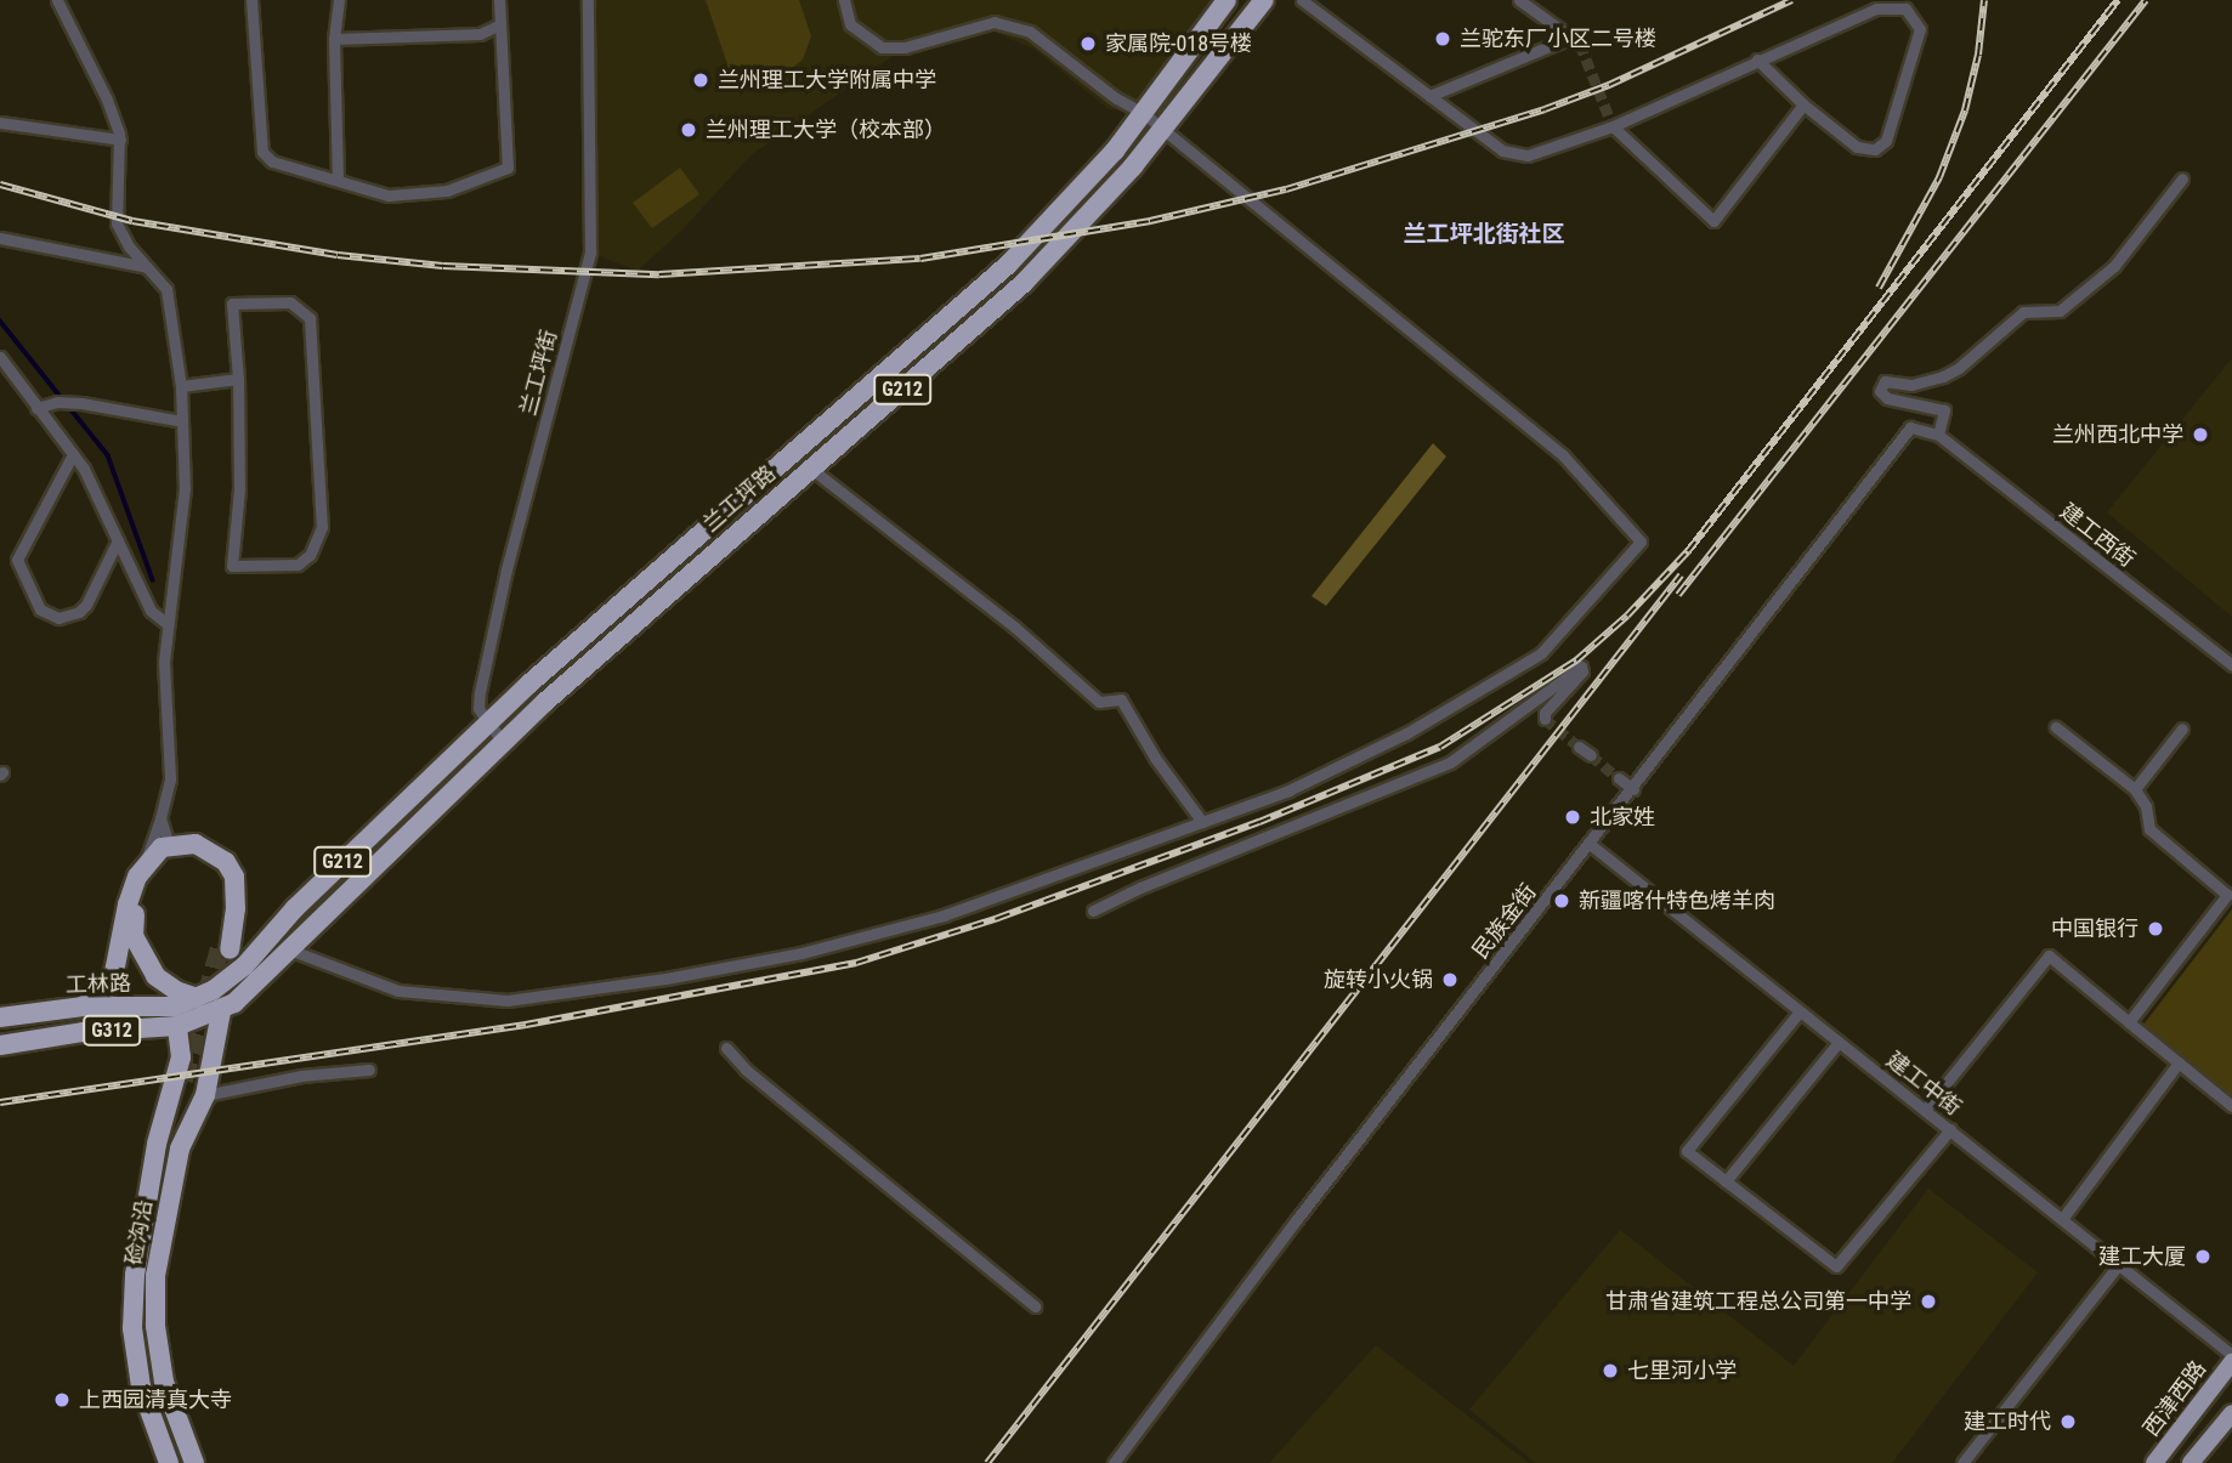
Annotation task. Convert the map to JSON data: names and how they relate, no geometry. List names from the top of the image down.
{
  "streets": {
    "highway": [
      "G212",
      "兰工坪路",
      "工林路",
      "G312",
      "硷沟沿"
    ],
    "main road": ["西津西路"],
    "street": [
      "兰工坪街",
      "建工西街",
      "民族金街",
      "建工中街"
    ]
  },
  "crossings": [
    ["兰工坪街", "兰工坪路"],
    ["兰工坪路", "工林路"],
    ["兰工坪路", "G312"],
    ["建工西街", "民族金街"],
    ["民族金街", "建工中街"],
    ["G312", "硷沟沿"]
  ],
  "districts": ["兰工坪北街社区"],
  "places": [
    "兰驼东厂小区二号楼",
    "家属院-018号楼",
    "兰州理工大学附属中学",
    "兰州理工大学（校本部）",
    "兰州西北中学",
    "北家姓",
    "新疆喀什特色烤羊肉",
    "中国银行",
    "旋转小火锅",
    "建工大厦",
    "甘肃省建筑工程总公司第一中学",
    "七里河小学",
    "上西园清真大寺",
    "建工时代"
  ]
}
